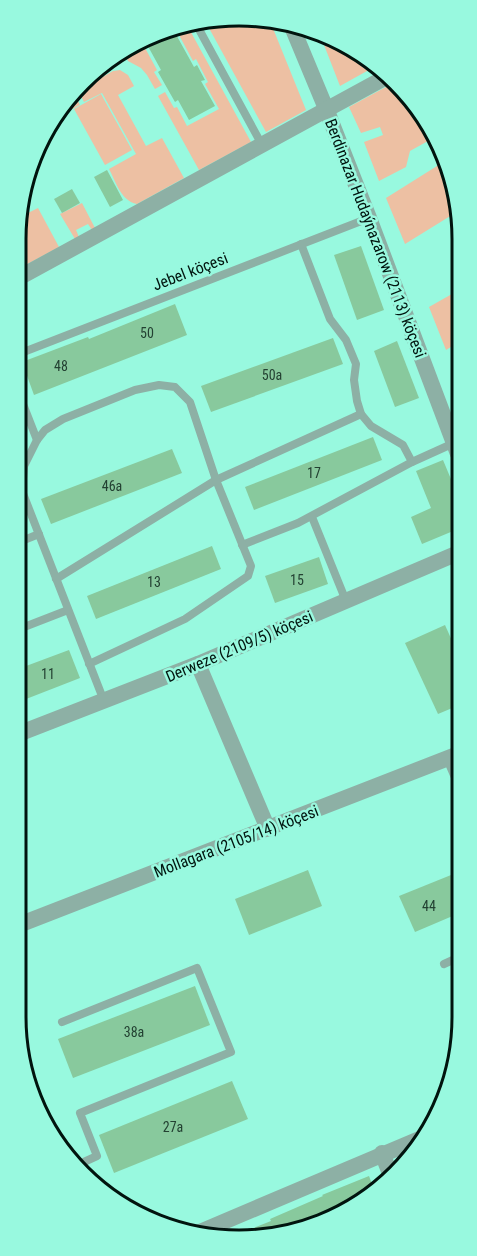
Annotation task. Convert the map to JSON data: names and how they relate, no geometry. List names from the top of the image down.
{
  "streets": {
    "street": ["Berdinazar Hudaýnazarow (2113) köçesi", "Derweze (2109/5) köçesi", "Mollagara (2105/14) köçesi"],
    "lane": ["Jebel köçesi"]
  },
  "crossings": [
    ["Berdinazar Hudaýnazarow (2113) köçesi", "Jebel köçesi"]
  ],
  "house_numbers": [
    "50",
    "48",
    "50a",
    "17",
    "46a",
    "15",
    "13",
    "11",
    "44",
    "38a",
    "27a"
  ]
}
